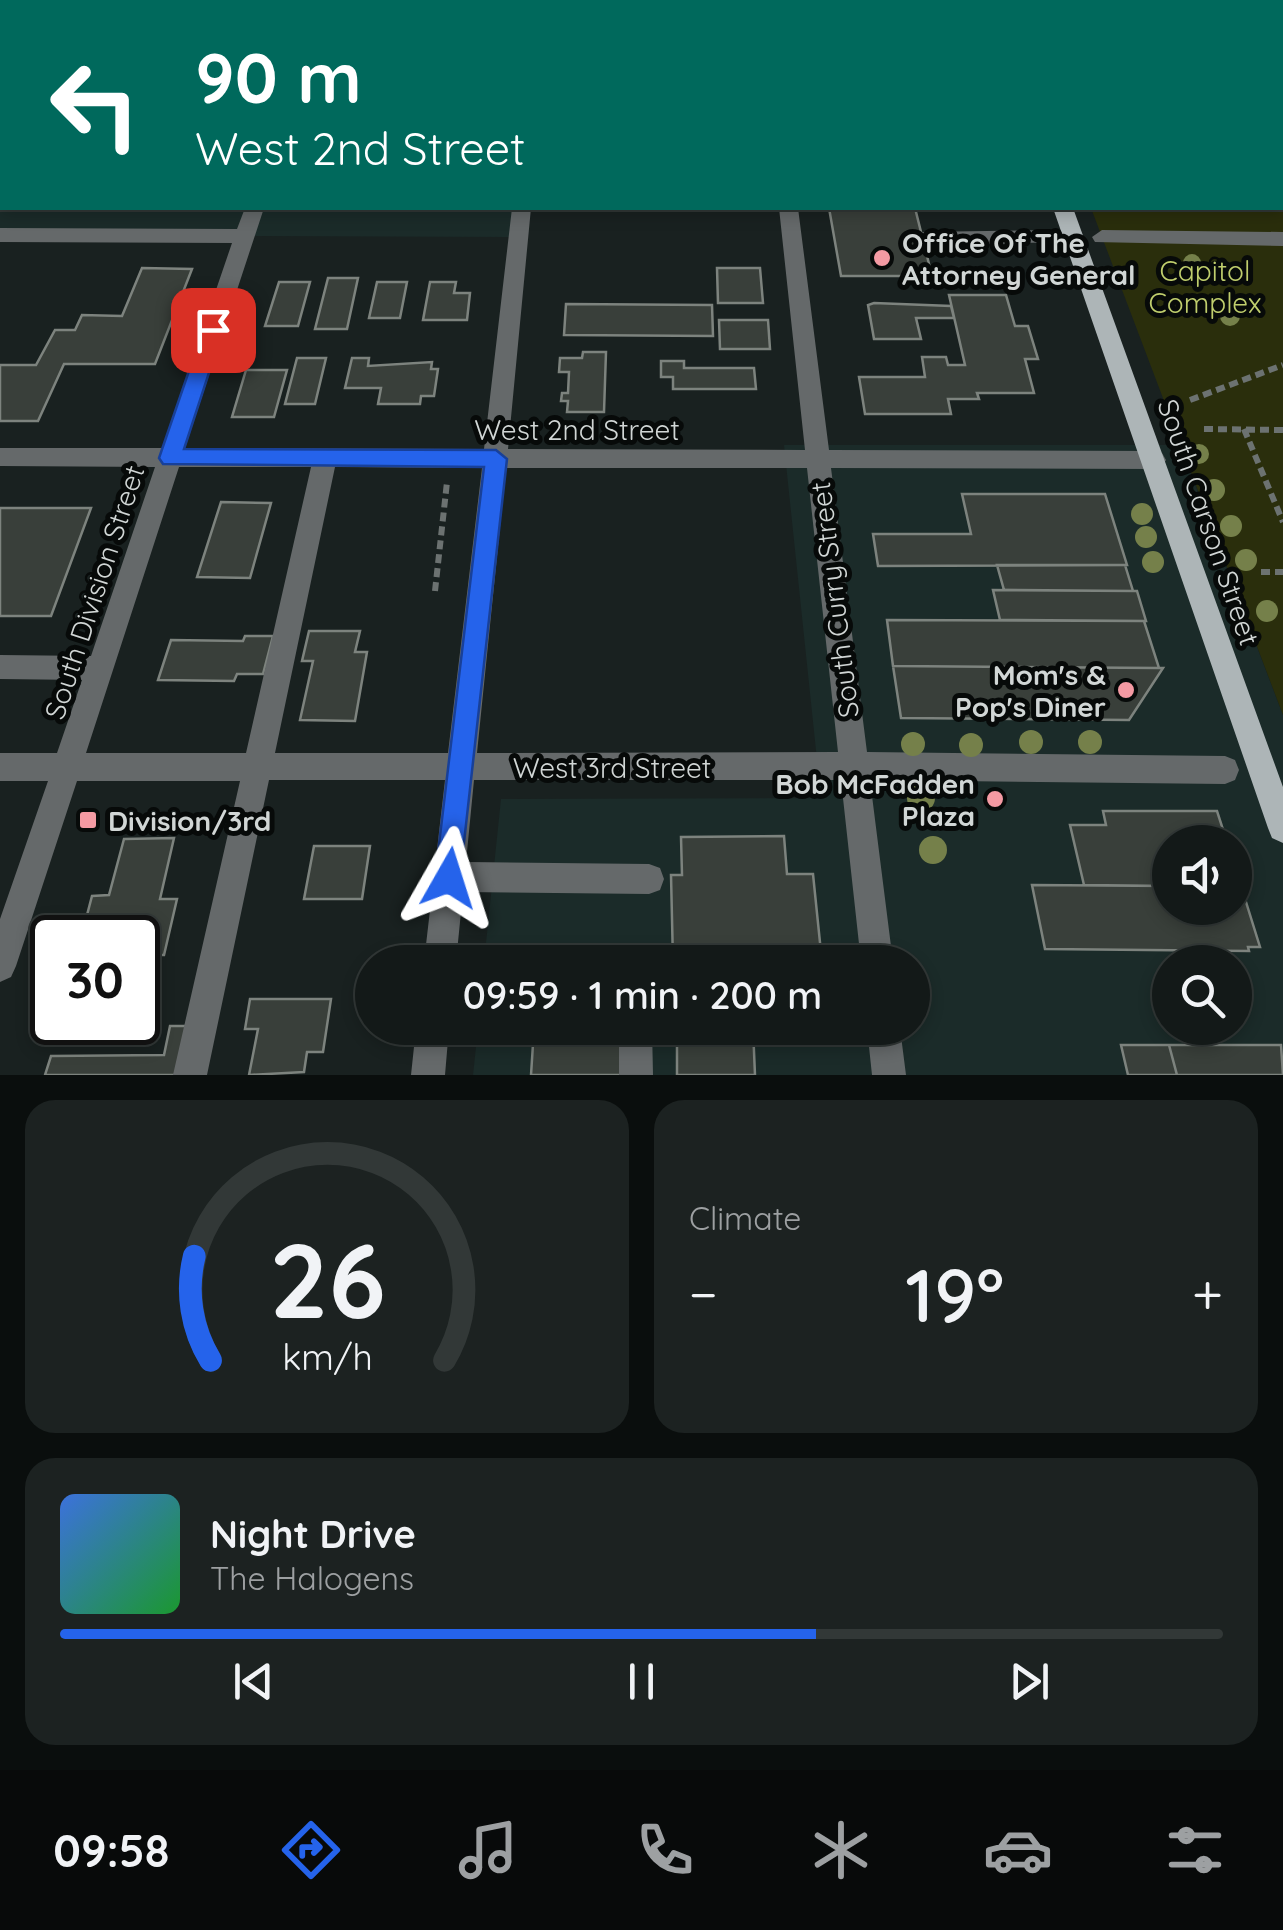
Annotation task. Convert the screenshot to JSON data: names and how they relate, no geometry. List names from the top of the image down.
{
  "streets": {
    "main road": ["South Carson Street"],
    "street": [
      "West 2nd Street",
      "South Division Street",
      "South Curry Street",
      "West 3rd Street"
    ]
  },
  "crossings": [
    ["West 2nd Street", "South Carson Street"],
    ["West 2nd Street", "South Division Street"],
    ["West 2nd Street", "South Curry Street"],
    ["South Division Street", "West 3rd Street"],
    ["South Curry Street", "West 3rd Street"]
  ],
  "parks": ["Capitol Complex"],
  "places": {
    "other": ["Office Of The Attorney General", "Mom's & Pop's Diner", "Bob McFadden Plaza"],
    "transit": ["Division/3rd"]
  },
  "page": {
    "turn": ["90 m", "West 2nd Street"],
    "limit": "30",
    "trip": "09:59 · 1 min · 200 m",
    "tile": "Climate",
    "heat": ["−", "19°", "+"],
    "song": ["Night Drive", "The Halogens"],
    "tabs": "09:58",
    "gauge": ["26", "km/h"]
  }
}
